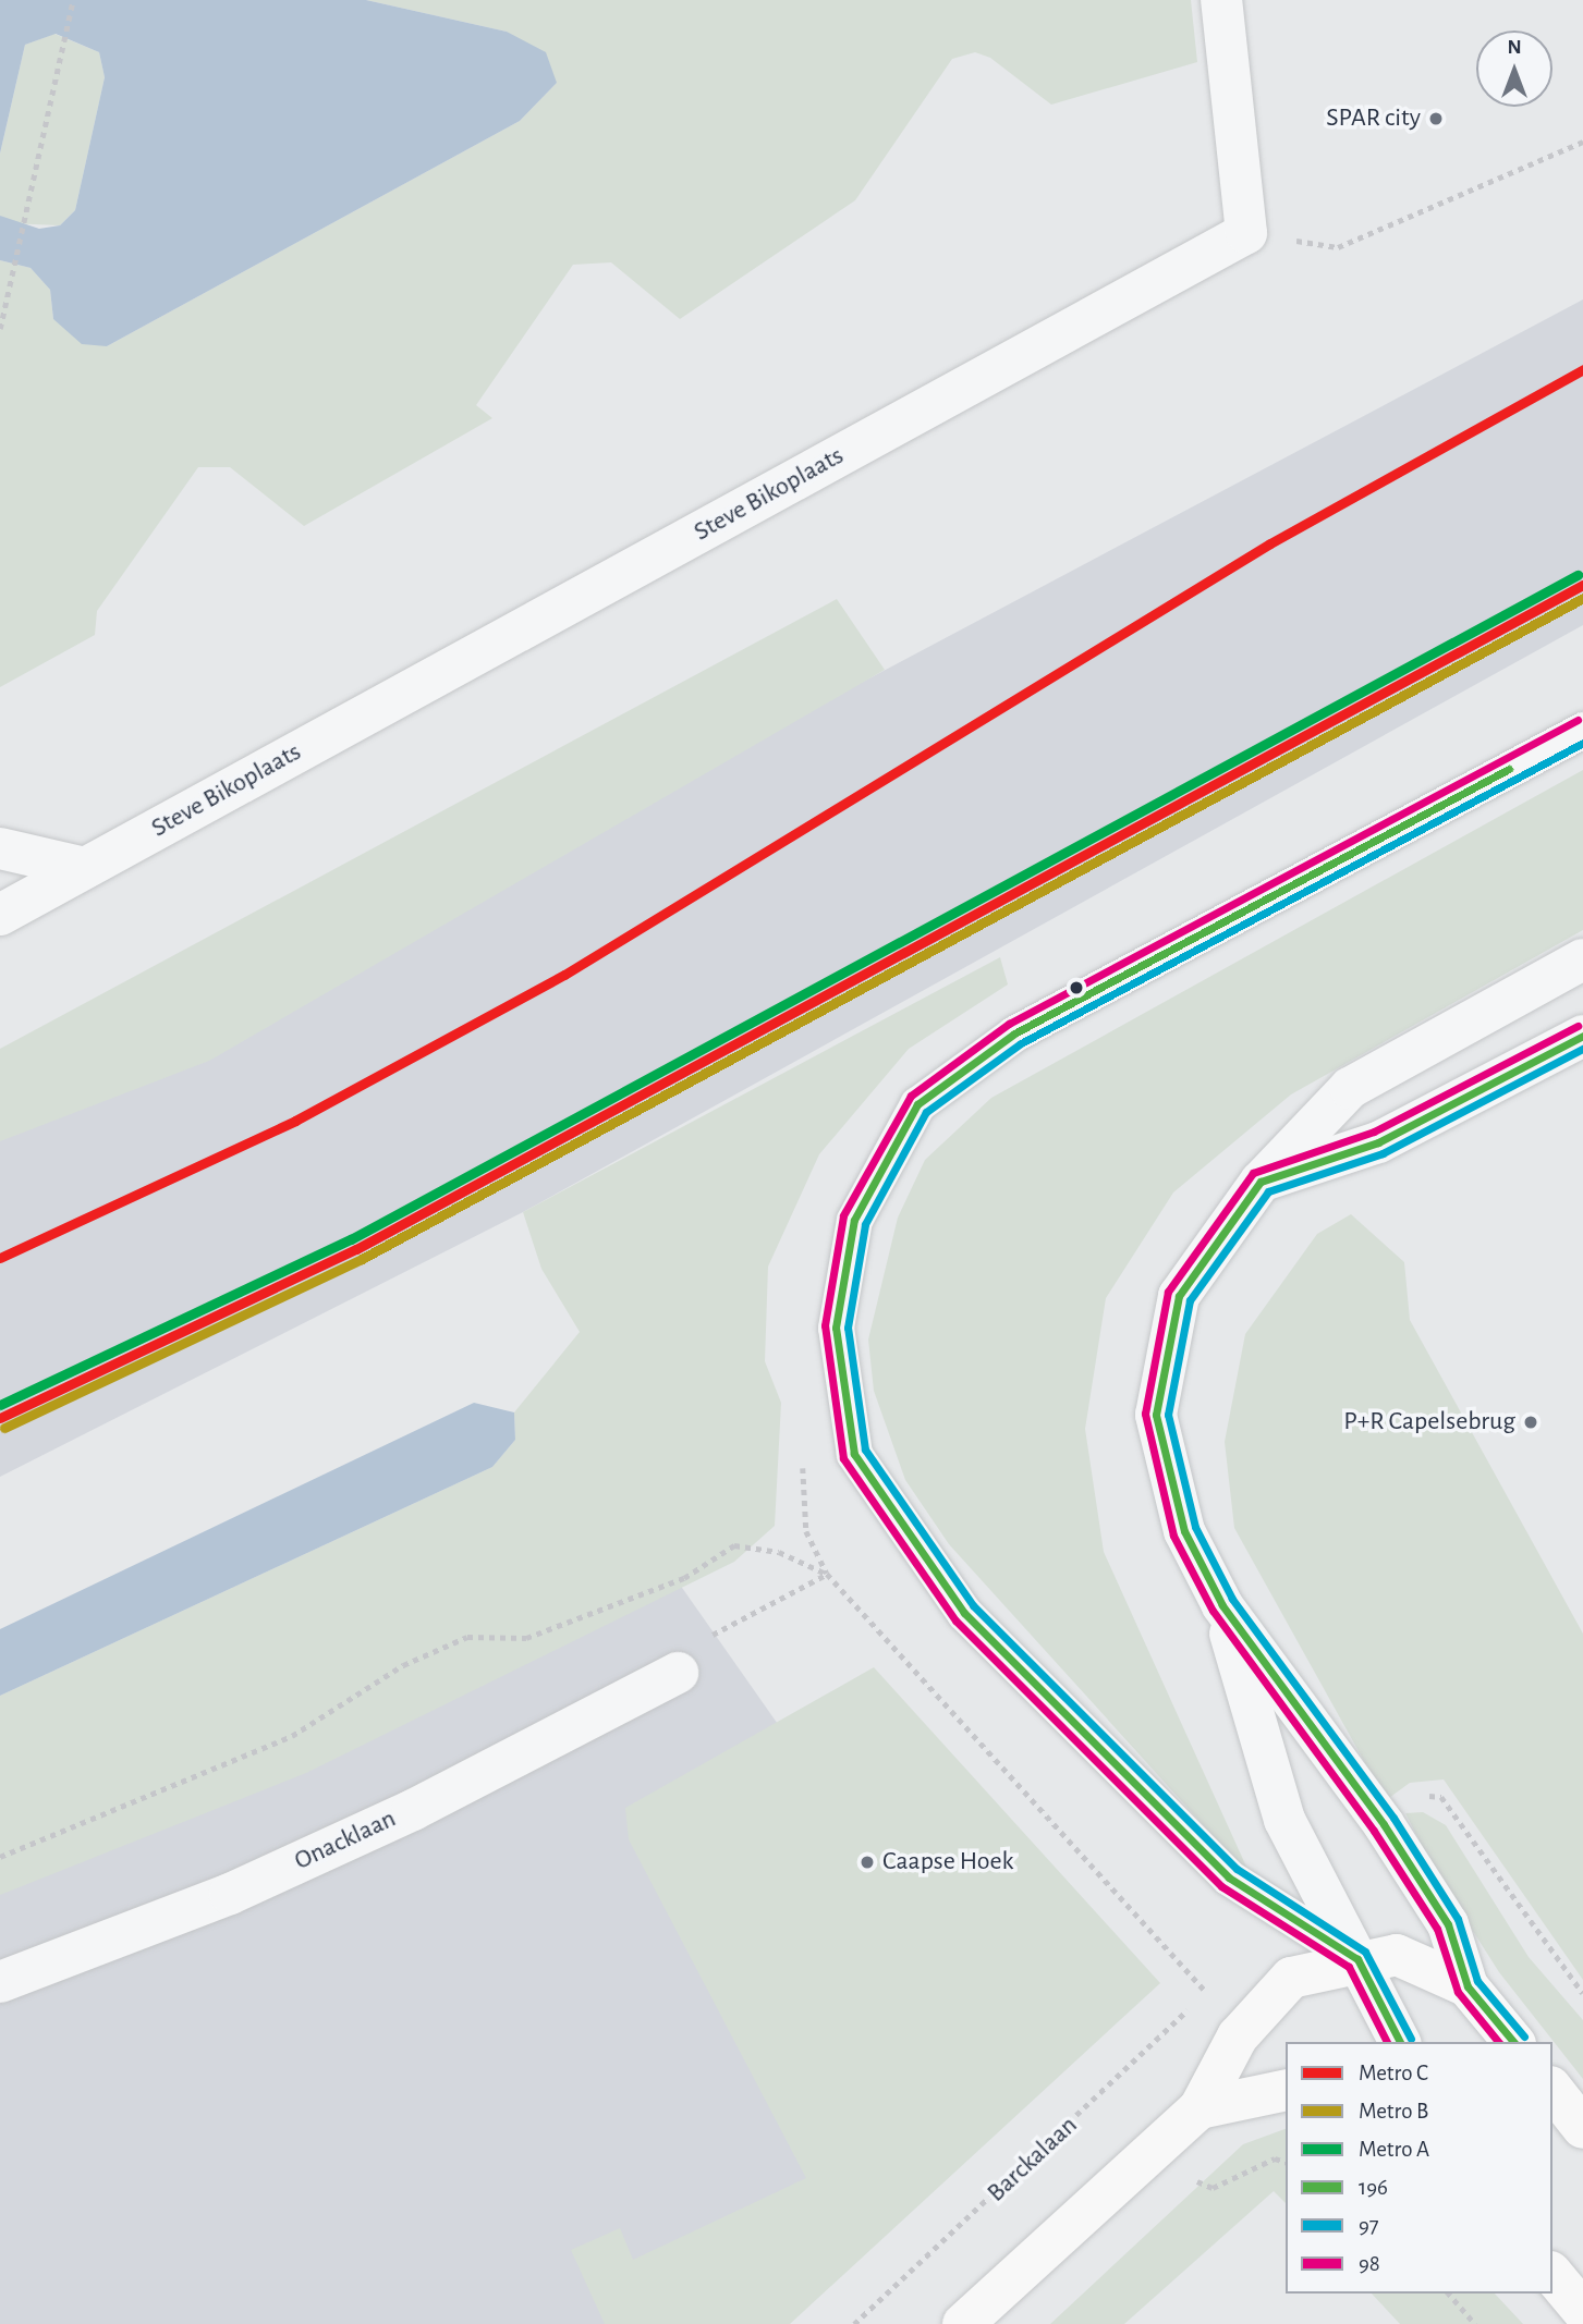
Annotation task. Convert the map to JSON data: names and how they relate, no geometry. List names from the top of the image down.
{
  "streets": {
    "street": ["Steve Bikoplaats", "Onacklaan"],
    "path": ["Barckalaan"]
  },
  "places": ["SPAR city", "P+R Capelsebrug", "Caapse Hoek"],
  "lines": [
    "metro line C",
    "metro line A",
    "metro line B",
    "transit line 98",
    "transit line 97",
    "transit line 196"
  ],
  "legend": [
    "Metro C",
    "Metro B",
    "Metro A",
    "196",
    "97",
    "98"
  ],
  "north": "top"
}
